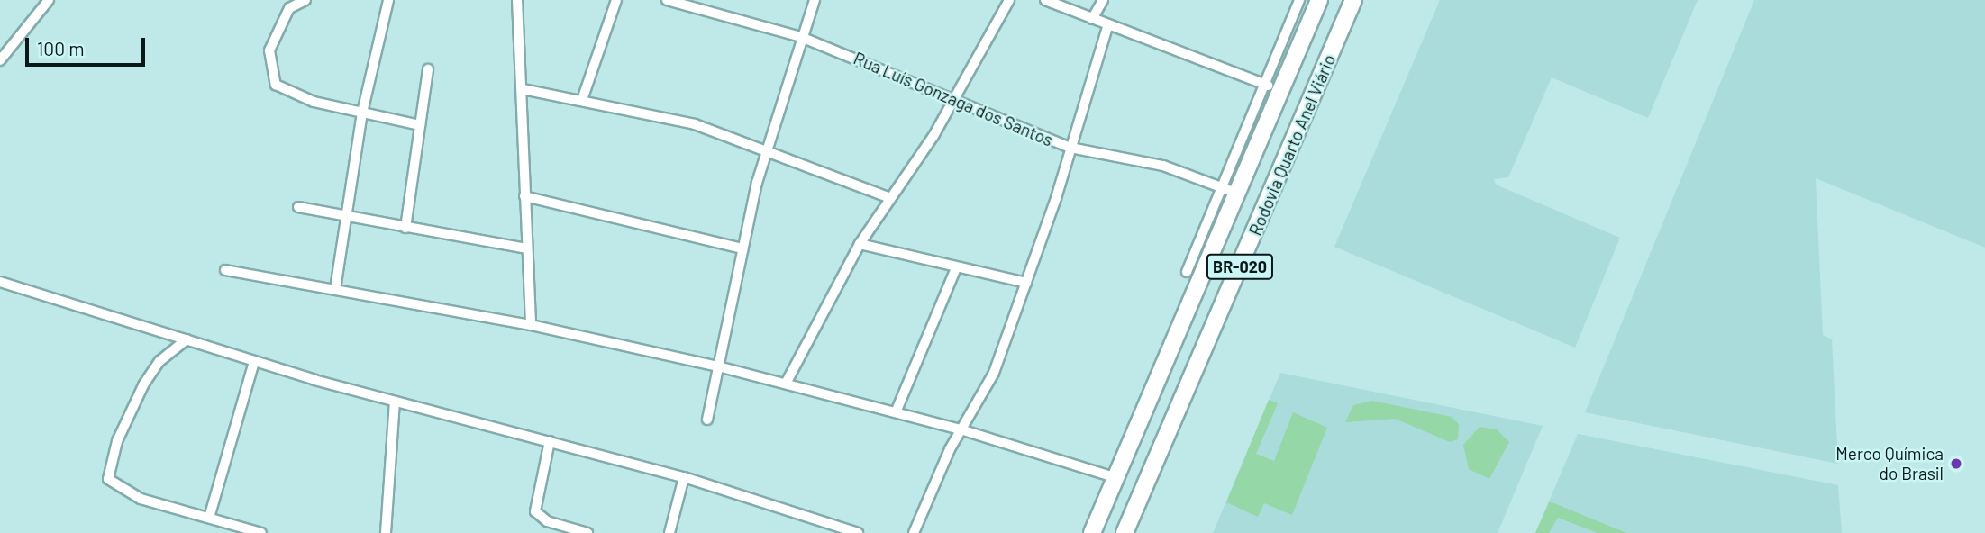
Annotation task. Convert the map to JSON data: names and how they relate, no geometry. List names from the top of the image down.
{
  "streets": {
    "highway": ["Rodovia Quarto Anel Viário", "BR-020"],
    "street": ["Rua Luís Gonzaga dos Santos"]
  },
  "crossings": [
    ["Rua Luís Gonzaga dos Santos", "Rodovia Quarto Anel Viário"]
  ],
  "places": ["Merco Química do Brasil"],
  "scale_bar": "100 m"
}
